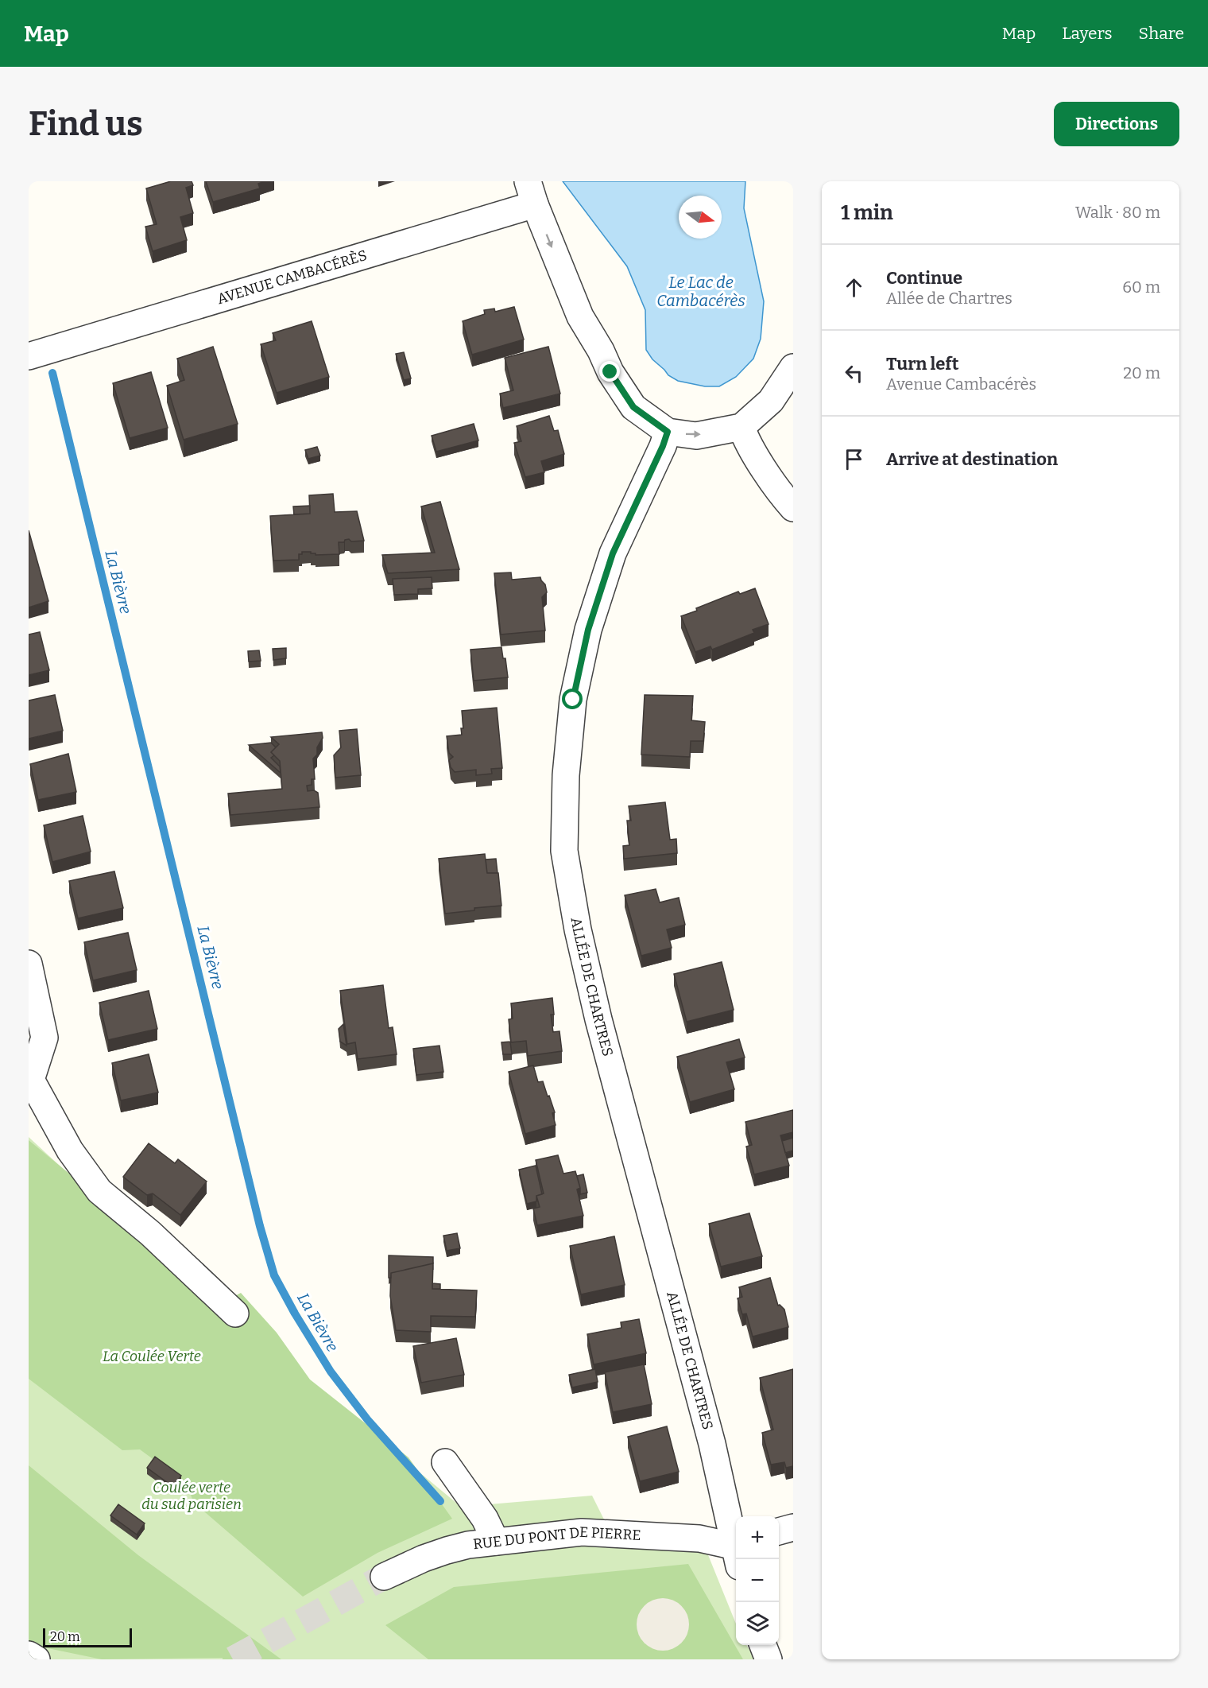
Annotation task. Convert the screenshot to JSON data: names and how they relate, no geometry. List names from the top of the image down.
{
  "streets": {
    "street": ["AVENUE CAMBACÉRÈS", "ALLÉE DE CHARTRES", "RUE DU PONT DE PIERRE"]
  },
  "crossings": [
    ["AVENUE CAMBACÉRÈS", "ALLÉE DE CHARTRES"]
  ],
  "one_way": ["AVENUE CAMBACÉRÈS"],
  "water": ["Le Lac de Cambacérès", "La Bièvre"],
  "parks": ["La Coulée Verte", "Coulée verte du sud parisien"],
  "scale_bar": "20 m",
  "north": "right",
  "page": {
    "header": "Map",
    "nav": ["Map", "Layers", "Share"],
    "buttons": "Directions",
    "title": "Find us",
    "heading": ["1 min", "Walk · 80 m"],
    "list": [
      ["Continue", "Allée de Chartres", "60 m"],
      ["Turn left", "Avenue Cambacérès", "20 m"],
      "Arrive at destination"
    ],
    "map_buttons": ["+", "−"],
    "scale": "20 m"
  }
}
